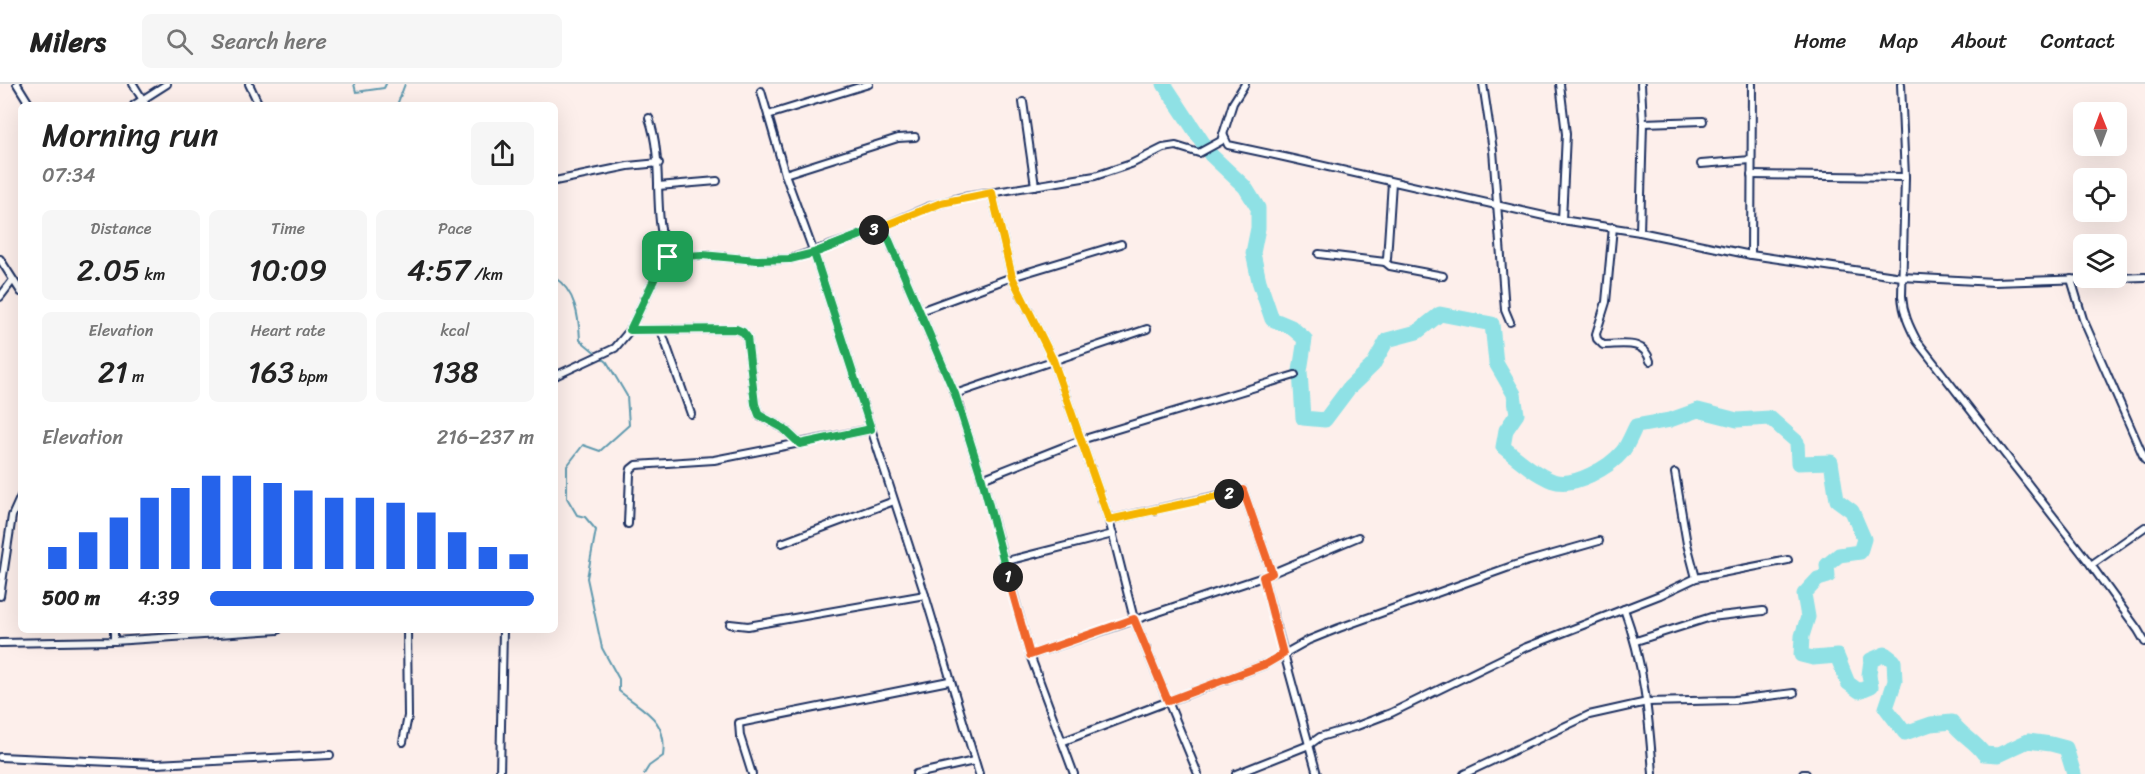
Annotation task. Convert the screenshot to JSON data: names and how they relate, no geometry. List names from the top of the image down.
{
  "north": "top",
  "page": {
    "header": "Milers",
    "search": "Search here",
    "nav": [
      "Home",
      "Map",
      "About",
      "Contact"
    ],
    "heading": ["Morning run", "07:34"],
    "stats": [
      ["Distance", "2.05 km"],
      ["Time", "10:09"],
      ["Pace", "4:57 /km"],
      ["Elevation", "21 m"],
      ["Heart rate", "163 bpm"],
      ["kcal", "138"]
    ],
    "pins": ["3", "2", "1"],
    "chart": ["Elevation", "216–237 m"],
    "list": [
      {
        "name": "500 m",
        "note": "4:39"
      }
    ]
  }
}
